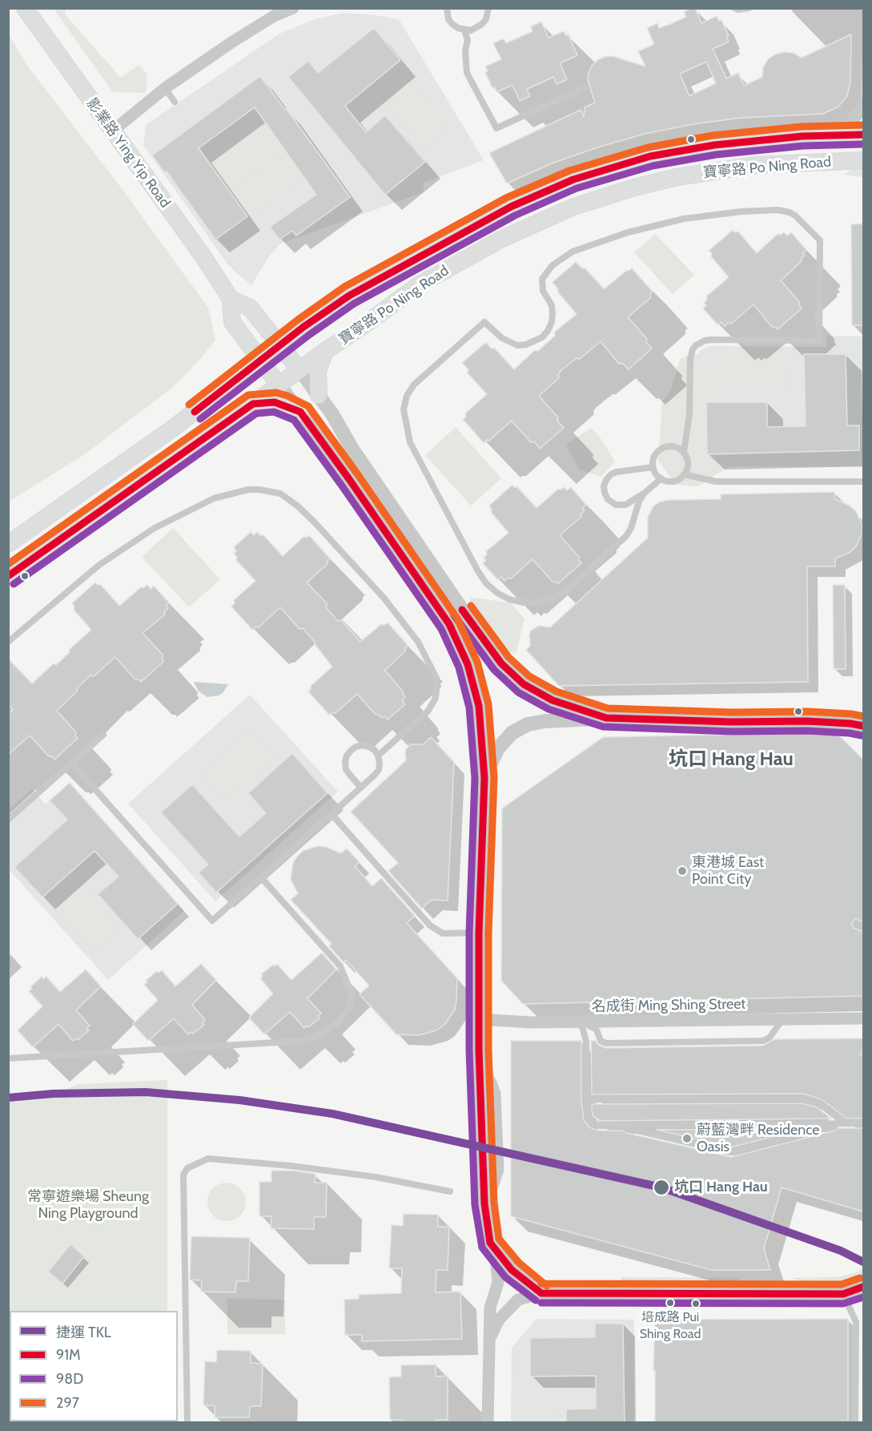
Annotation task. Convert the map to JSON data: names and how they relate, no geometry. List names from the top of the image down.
{
  "streets": {
    "main road": ["影業路 Ying Yip Road", "寶寧路 Po Ning Road"],
    "street": ["名成街 Ming Shing Street"]
  },
  "crossings": [
    ["影業路 Ying Yip Road", "寶寧路 Po Ning Road"]
  ],
  "districts": ["坑口 Hang Hau"],
  "parks": ["常寧遊樂場 Sheung Ning Playground"],
  "places": [
    "東港城 East Point City",
    "蔚藍灣畔 Residence Oasis",
    "坑口 Hang Hau",
    "培成路 Pui Shing Road"
  ],
  "lines": [
    "transit line 297",
    "transit line 91M",
    "transit line 98D",
    "metro line TKL"
  ],
  "legend": [
    "捷運 TKL",
    "91M",
    "98D",
    "297"
  ]
}
